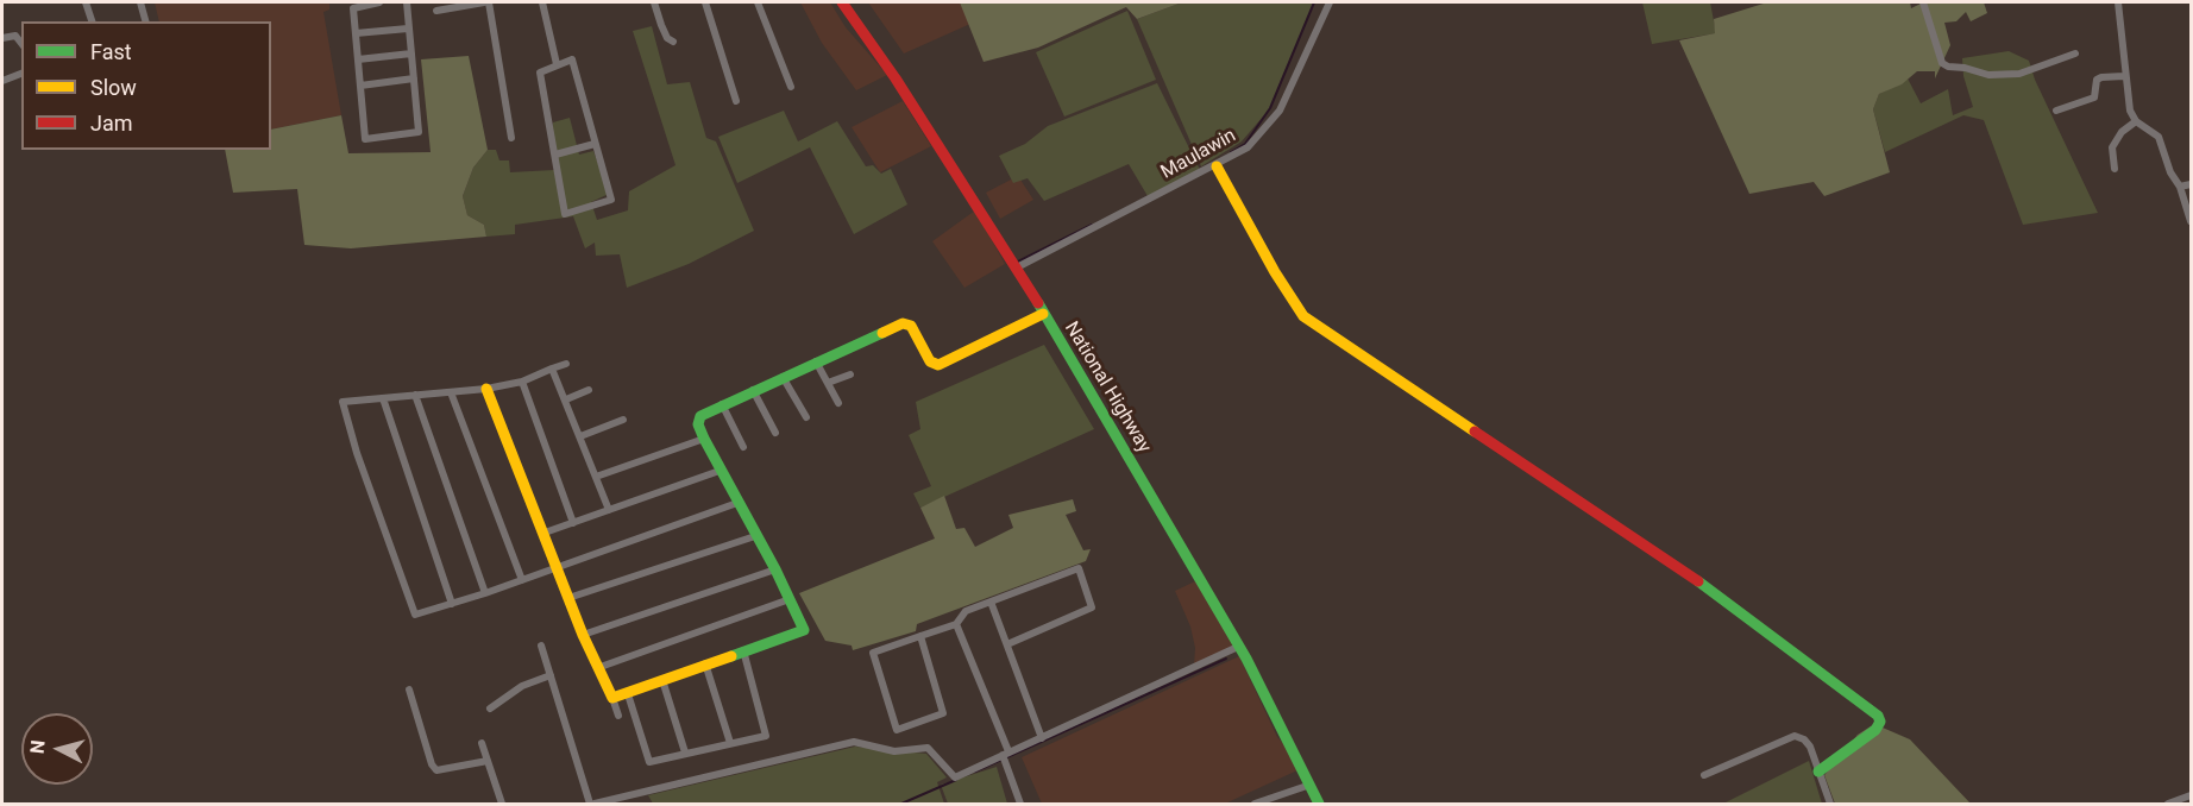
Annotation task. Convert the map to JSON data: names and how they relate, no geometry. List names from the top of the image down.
{
  "streets": {
    "street": ["Maulawin", "National Highway"]
  },
  "crossings": [
    ["Maulawin", "National Highway"]
  ],
  "legend": ["Fast", "Slow", "Jam"],
  "north": "left"
}
